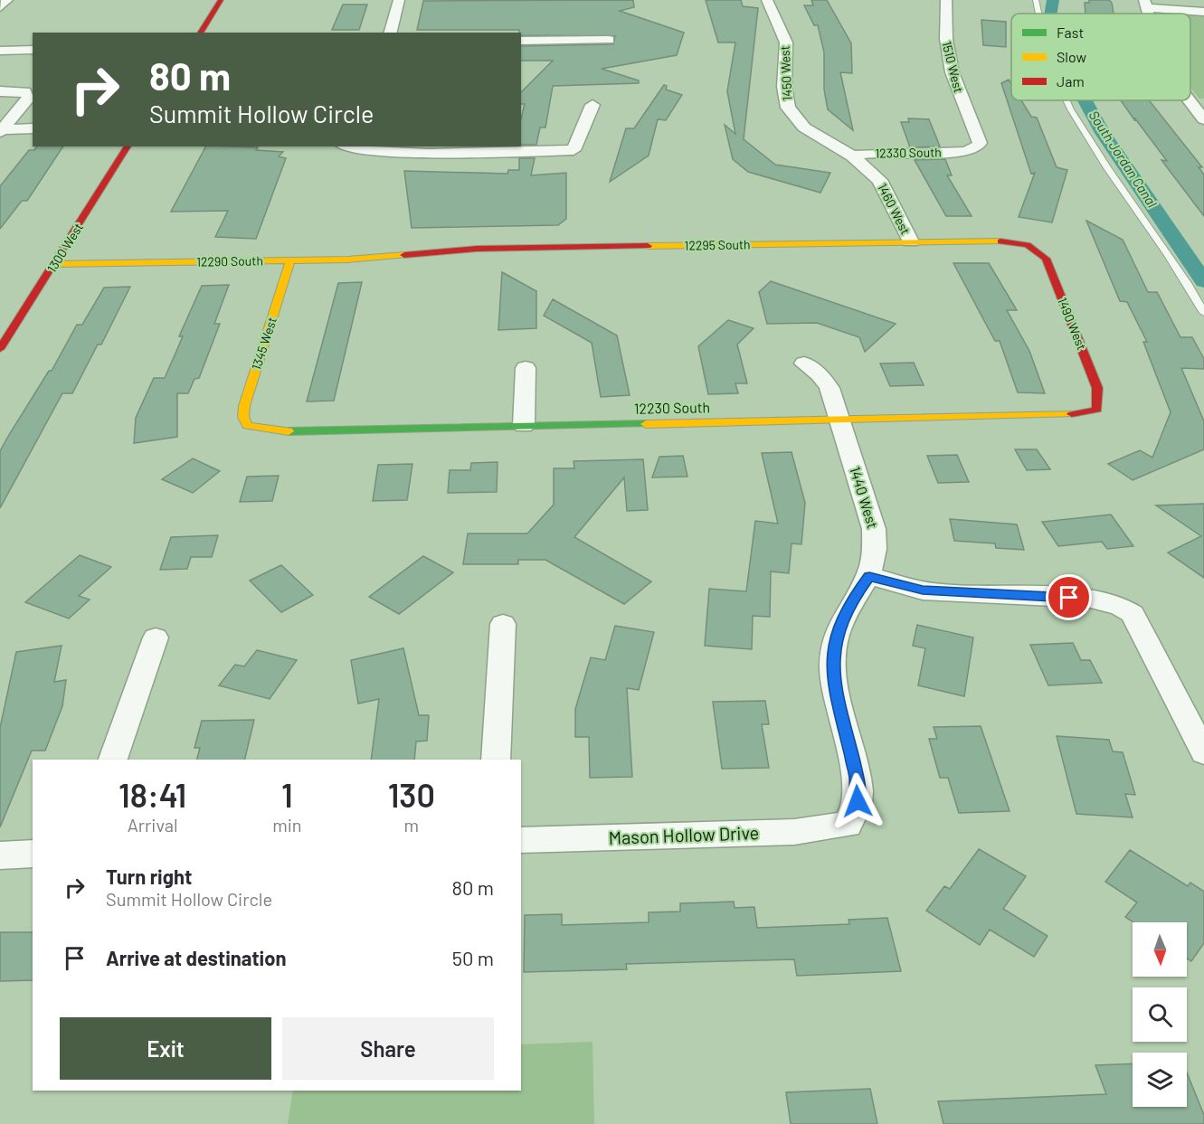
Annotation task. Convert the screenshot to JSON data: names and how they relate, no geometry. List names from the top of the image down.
{
  "streets": {
    "street": [
      "1510 West",
      "1450 West",
      "12330 South",
      "1460 West",
      "12295 South",
      "1300 West",
      "12290 South",
      "1490 West",
      "1345 West",
      "12230 South",
      "1440 West",
      "Mason Hollow Drive"
    ]
  },
  "crossings": [
    ["1510 West", "12330 South"],
    ["1450 West", "12330 South"],
    ["1450 West", "1460 West"],
    ["12330 South", "1460 West"],
    ["1460 West", "12295 South"],
    ["12295 South", "12290 South"],
    ["12295 South", "1490 West"],
    ["1300 West", "12290 South"],
    ["12290 South", "1345 West"],
    ["1490 West", "12230 South"],
    ["1345 West", "12230 South"],
    ["12230 South", "1440 West"],
    ["1440 West", "Mason Hollow Drive"]
  ],
  "water": ["South Jordan Canal"],
  "legend": ["Fast", "Slow", "Jam"],
  "north": "bottom",
  "page": {
    "turn": ["80 m", "Summit Hollow Circle"],
    "eta": [
      "18:41",
      "Arrival",
      "1",
      "min",
      "130",
      "m"
    ],
    "list": [
      {
        "name": "Turn right",
        "note": "Summit Hollow Circle",
        "value": "80 m"
      },
      {
        "name": "Arrive at destination",
        "value": "50 m"
      }
    ],
    "buttons": ["Exit", "Share"]
  }
}
